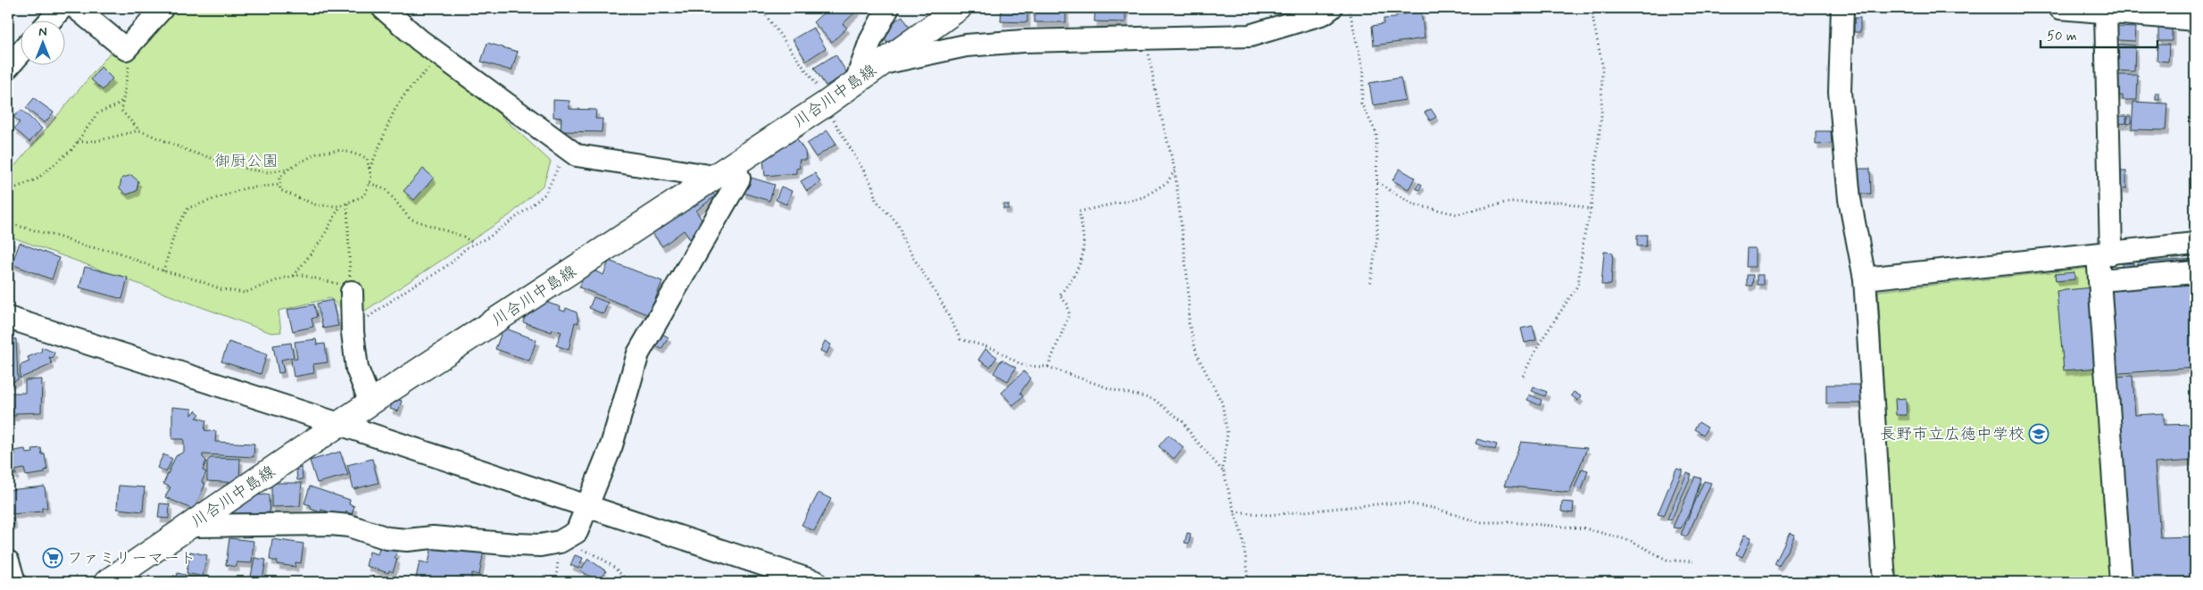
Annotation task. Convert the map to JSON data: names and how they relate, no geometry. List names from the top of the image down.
{
  "streets": {
    "main road": ["川合川中島線"]
  },
  "parks": ["御厨公園"],
  "places": {
    "school or university": ["長野市立広徳中学校"],
    "supermarket": ["ファミリーマート"]
  },
  "scale_bar": "50 m",
  "north": "top"
}
